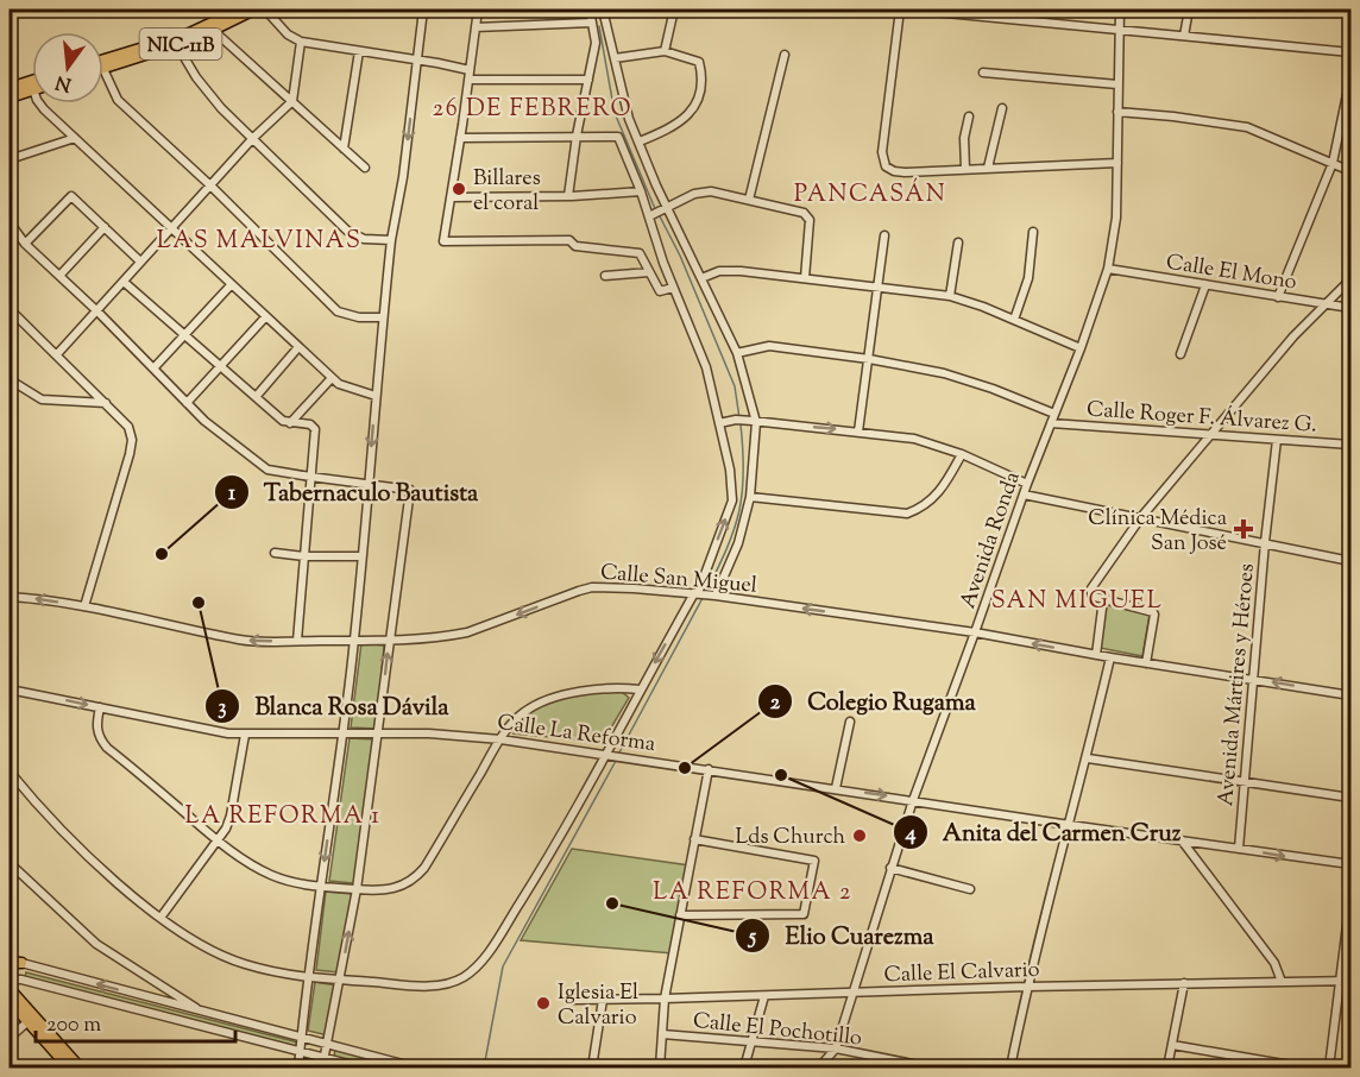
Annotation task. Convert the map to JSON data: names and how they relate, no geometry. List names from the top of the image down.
{
  "streets": {
    "highway": ["NIC-11B"],
    "street": [
      "Calle El Mono",
      "Calle Roger F. Álvarez G.",
      "Avenida Ronda",
      "Calle San Miguel",
      "Avenida Mártires y Héroes",
      "Calle La Reforma",
      "Calle El Calvario",
      "Calle El Pochotillo"
    ]
  },
  "crossings": [
    ["Calle El Mono", "Avenida Ronda"],
    ["Calle Roger F. Álvarez G.", "Avenida Ronda"],
    ["Calle Roger F. Álvarez G.", "Avenida Mártires y Héroes"],
    ["Avenida Ronda", "Calle San Miguel"],
    ["Avenida Ronda", "Calle La Reforma"],
    ["Avenida Ronda", "Calle El Calvario"],
    ["Avenida Ronda", "Calle El Pochotillo"],
    ["Calle San Miguel", "Avenida Mártires y Héroes"],
    ["Avenida Mártires y Héroes", "Calle La Reforma"]
  ],
  "one_way": ["Calle San Miguel"],
  "districts": [
    "26 DE FEBRERO",
    "PANCASÁN",
    "LAS MALVINAS",
    "SAN MIGUEL",
    "LA REFORMA 1",
    "LA REFORMA 2"
  ],
  "places": {
    "other": [
      "Billares el coral",
      "Tabernaculo Bautista",
      "Blanca Rosa Dávila",
      "Colegio Rugama",
      "Anita del Carmen Cruz",
      "Lds Church",
      "Elio Cuarezma",
      "Iglesia El Calvario"
    ],
    "health": ["Clínica Médica San José"]
  },
  "scale_bar": "200 m",
  "north": "bottom"
}
